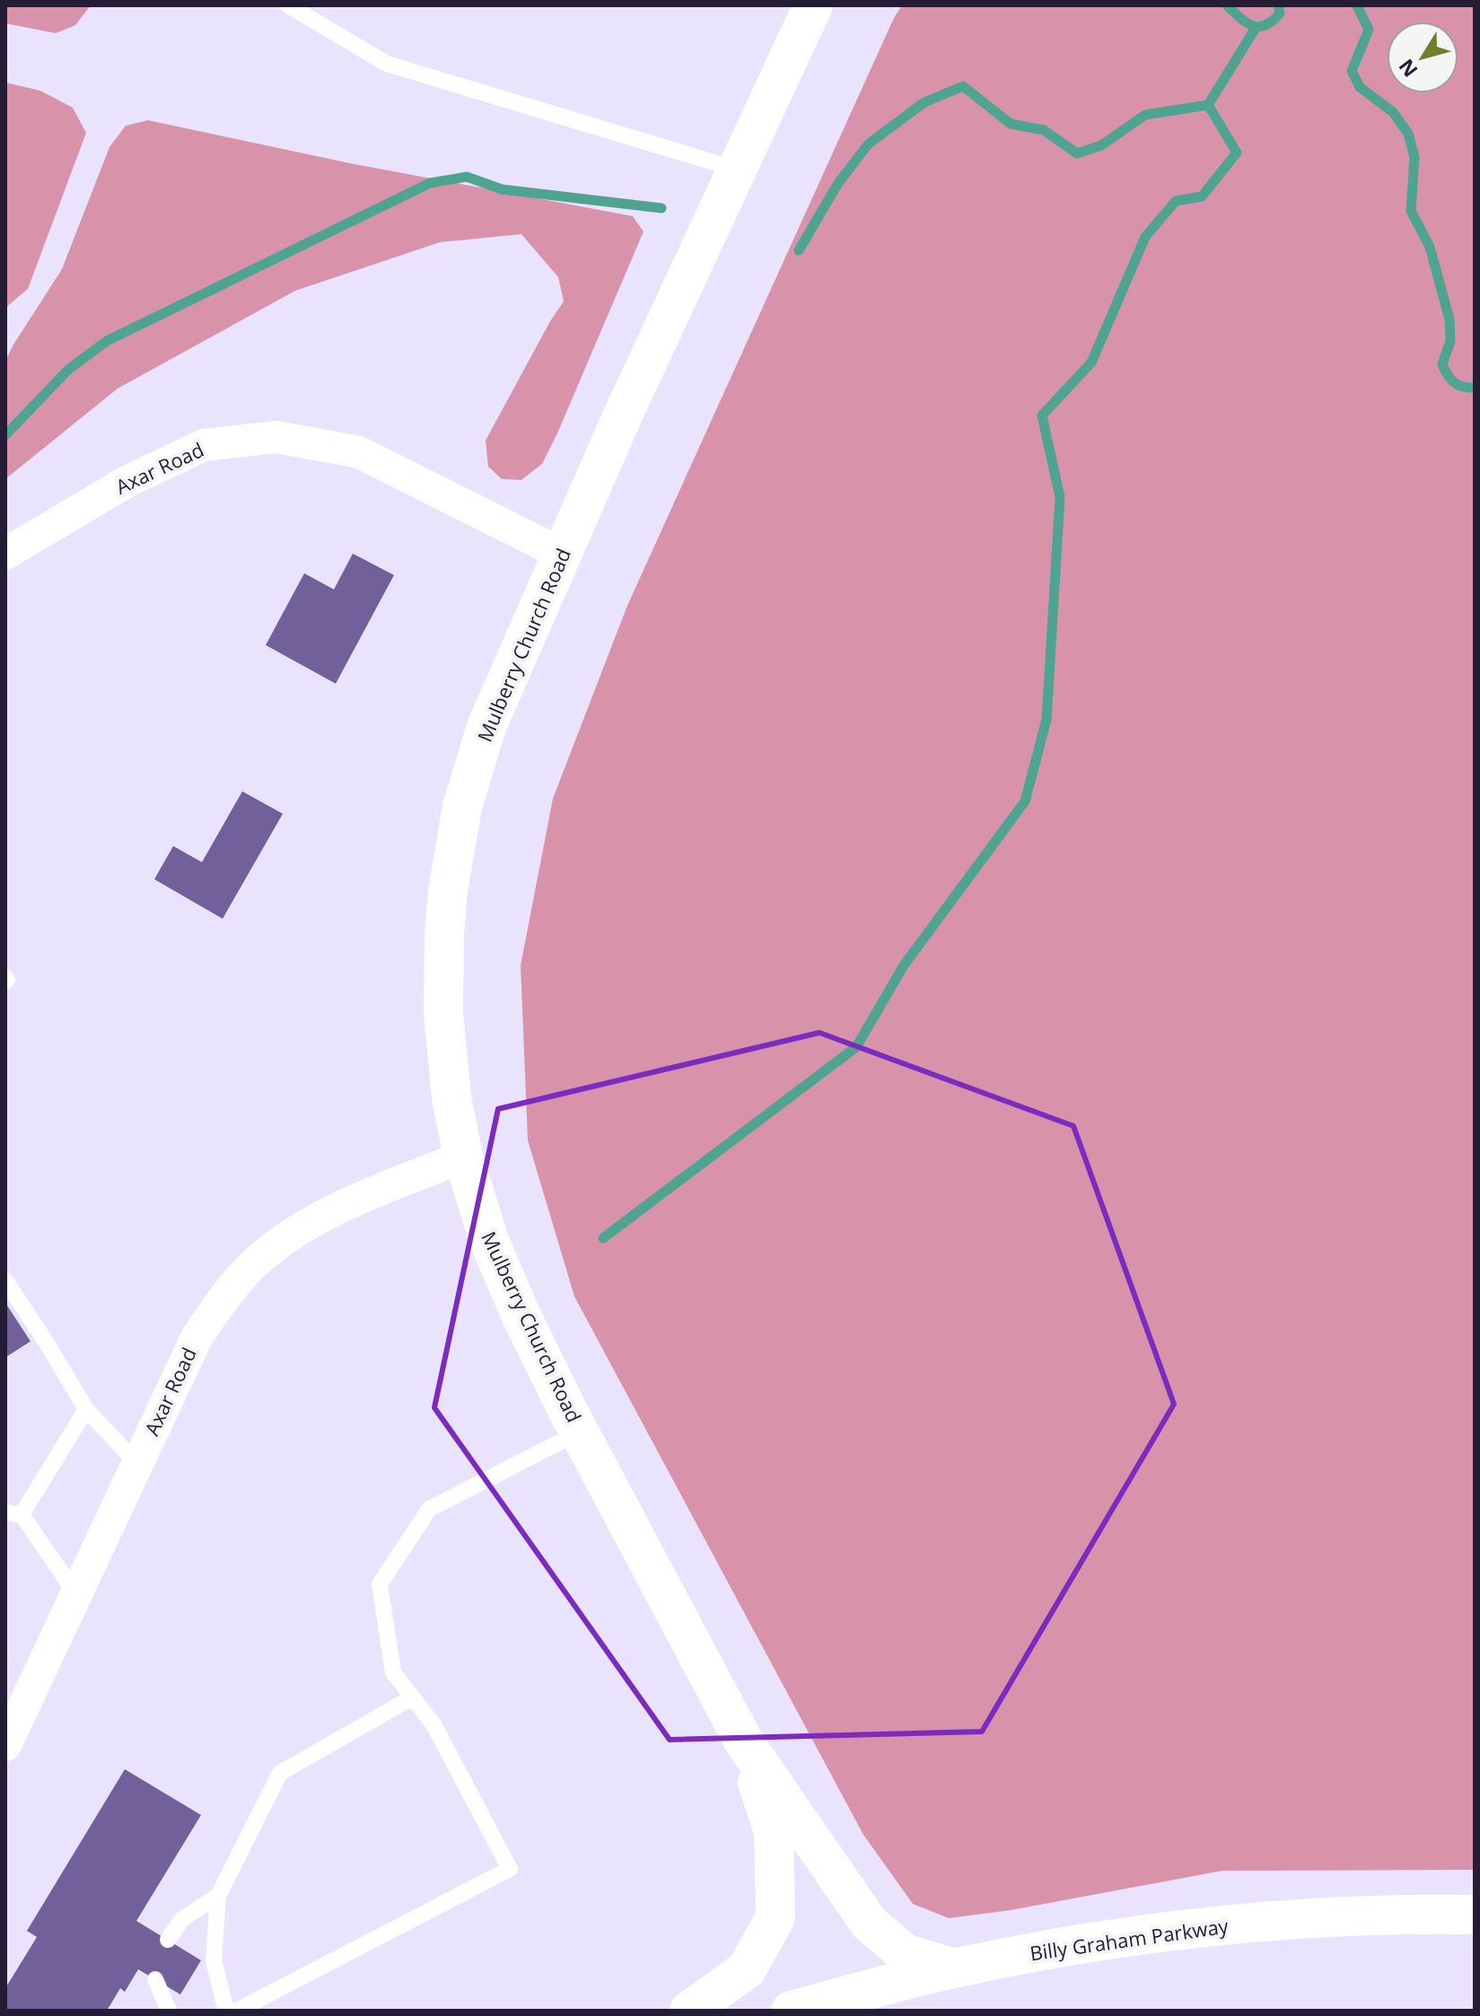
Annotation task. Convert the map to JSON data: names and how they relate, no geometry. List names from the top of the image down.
{
  "streets": {
    "main road": ["Mulberry Church Road", "Billy Graham Parkway"],
    "street": ["Axar Road"]
  },
  "crossings": [
    ["Axar Road", "Mulberry Church Road"]
  ],
  "north": "bottom left"
}
